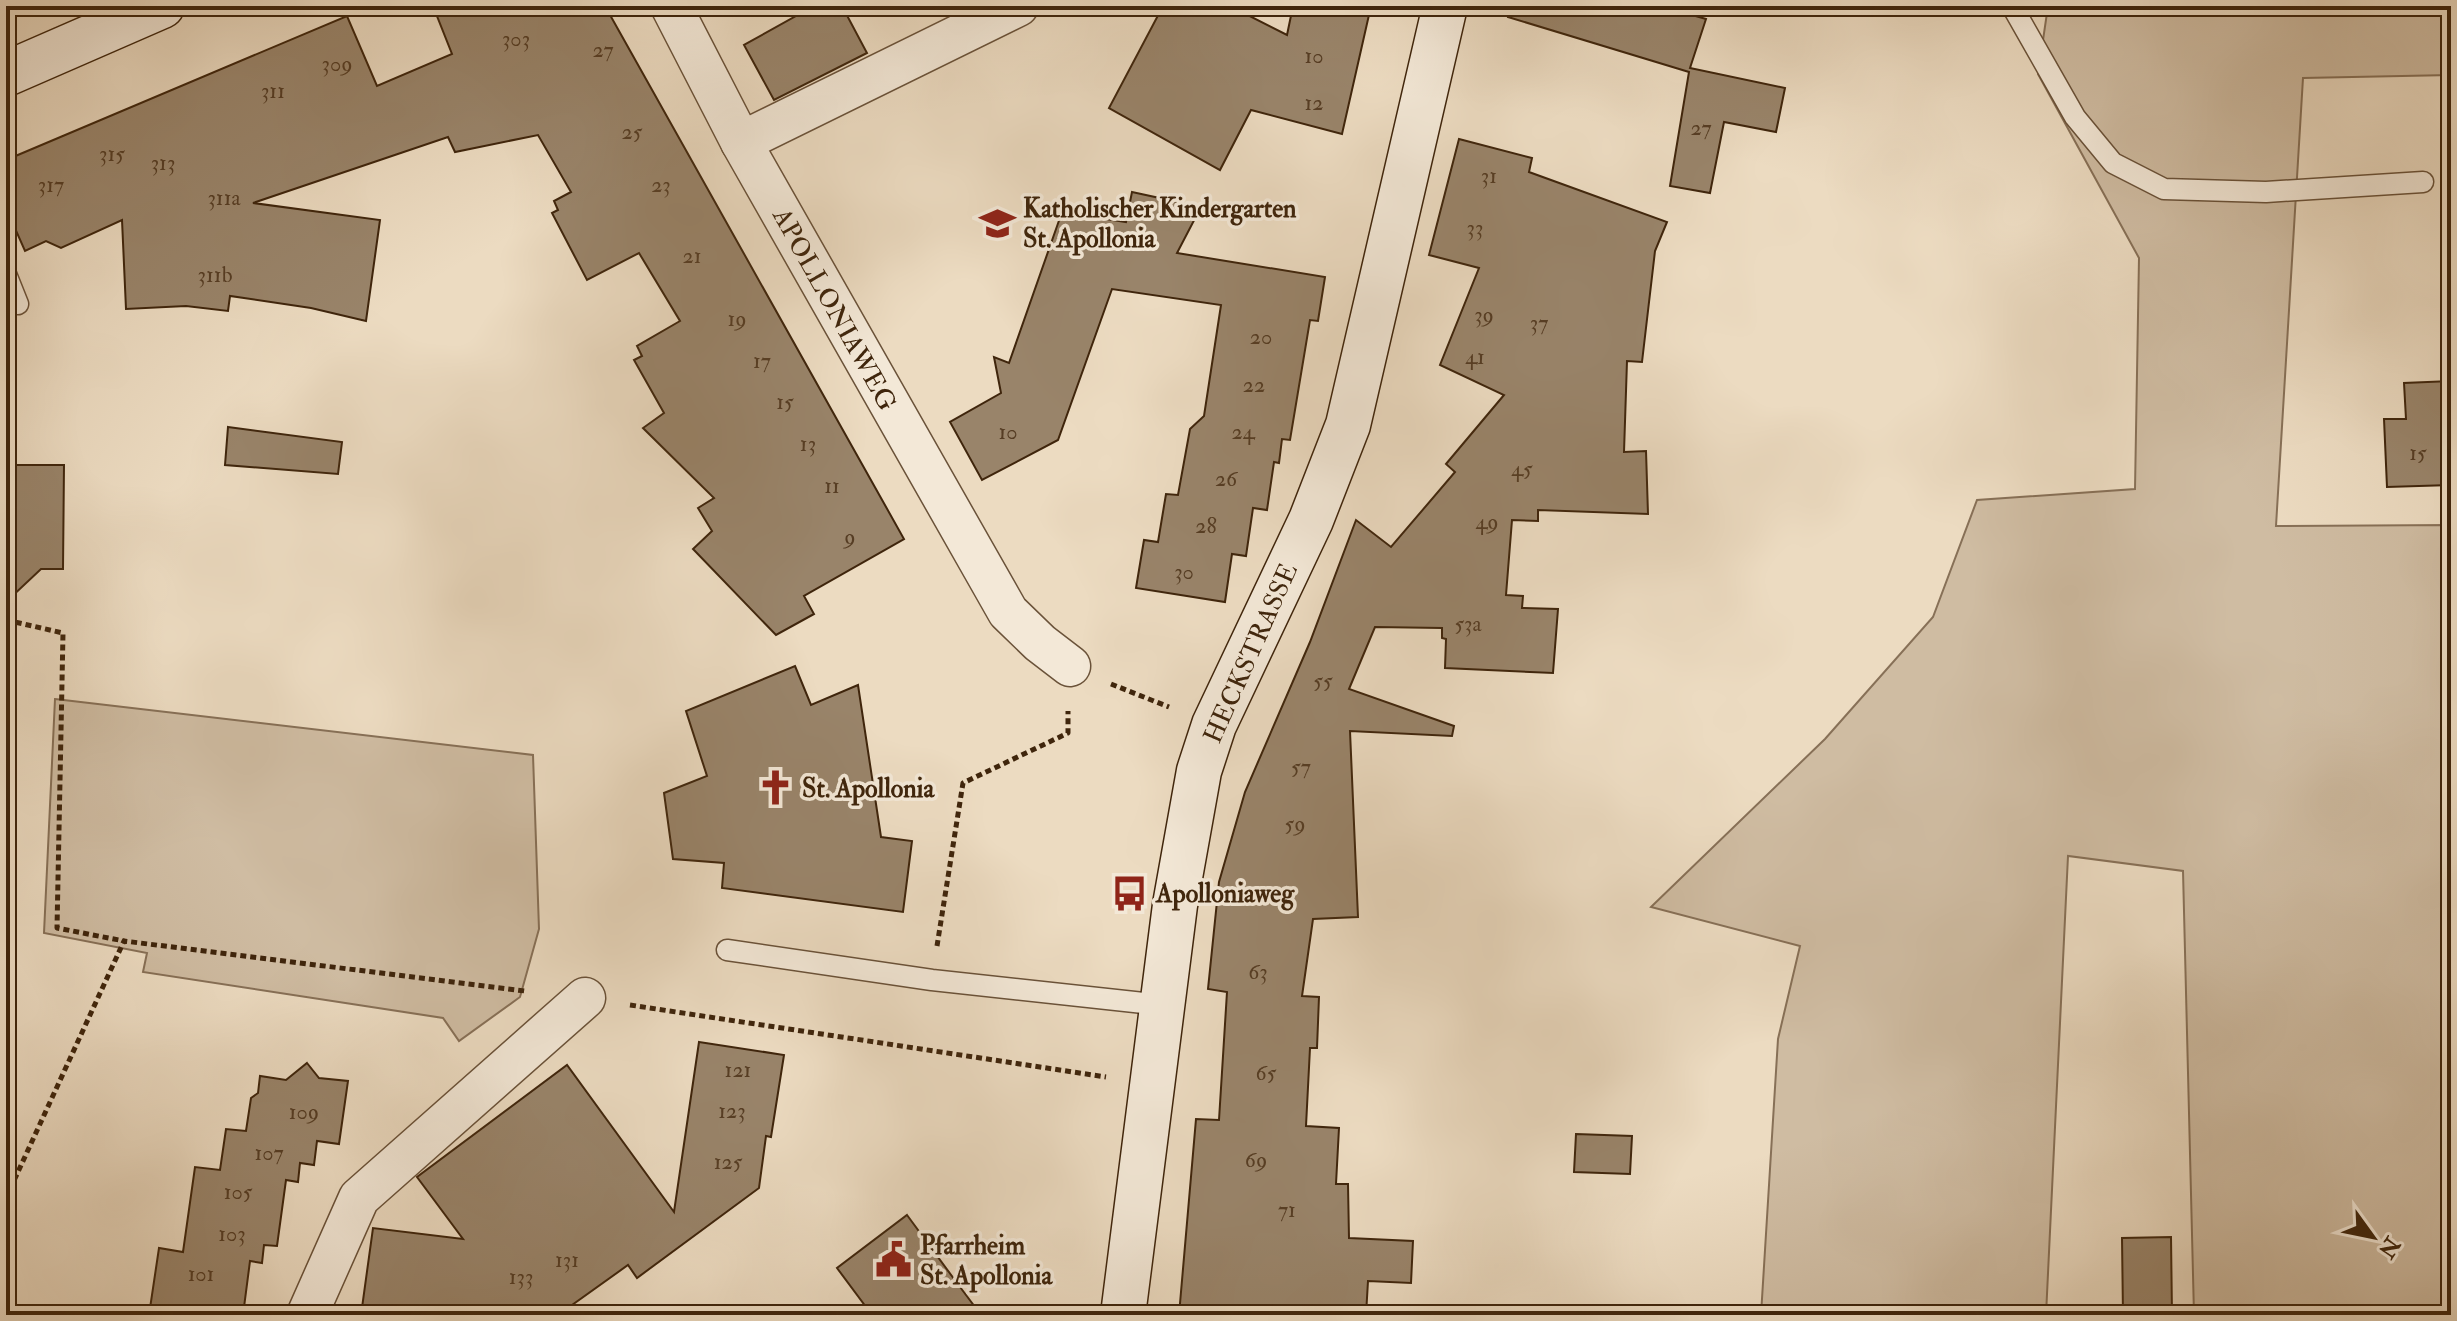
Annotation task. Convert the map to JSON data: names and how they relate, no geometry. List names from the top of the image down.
{
  "streets": {
    "main road": ["HECKSTRASSE"],
    "street": ["APOLLONIAWEG"]
  },
  "places": {
    "school or university": ["Katholischer Kindergarten St. Apollonia"],
    "church": ["St. Apollonia"],
    "bus stop": ["Apolloniaweg"],
    "public building": ["Pfarrheim St. Apollonia"]
  },
  "house_numbers": [
    "303",
    "27",
    "10",
    "309",
    "311",
    "12",
    "27",
    "25",
    "315",
    "313",
    "31",
    "317",
    "23",
    "311a",
    "33",
    "21",
    "311b",
    "39",
    "19",
    "37",
    "20",
    "41",
    "17",
    "22",
    "15",
    "10",
    "24",
    "13",
    "15",
    "45",
    "26",
    "11",
    "49",
    "28",
    "9",
    "30",
    "53a",
    "55",
    "57",
    "59",
    "63",
    "121",
    "65",
    "123",
    "109",
    "107",
    "69",
    "125",
    "105",
    "71",
    "103",
    "131",
    "101",
    "133"
  ],
  "north": "bottom right"
}
